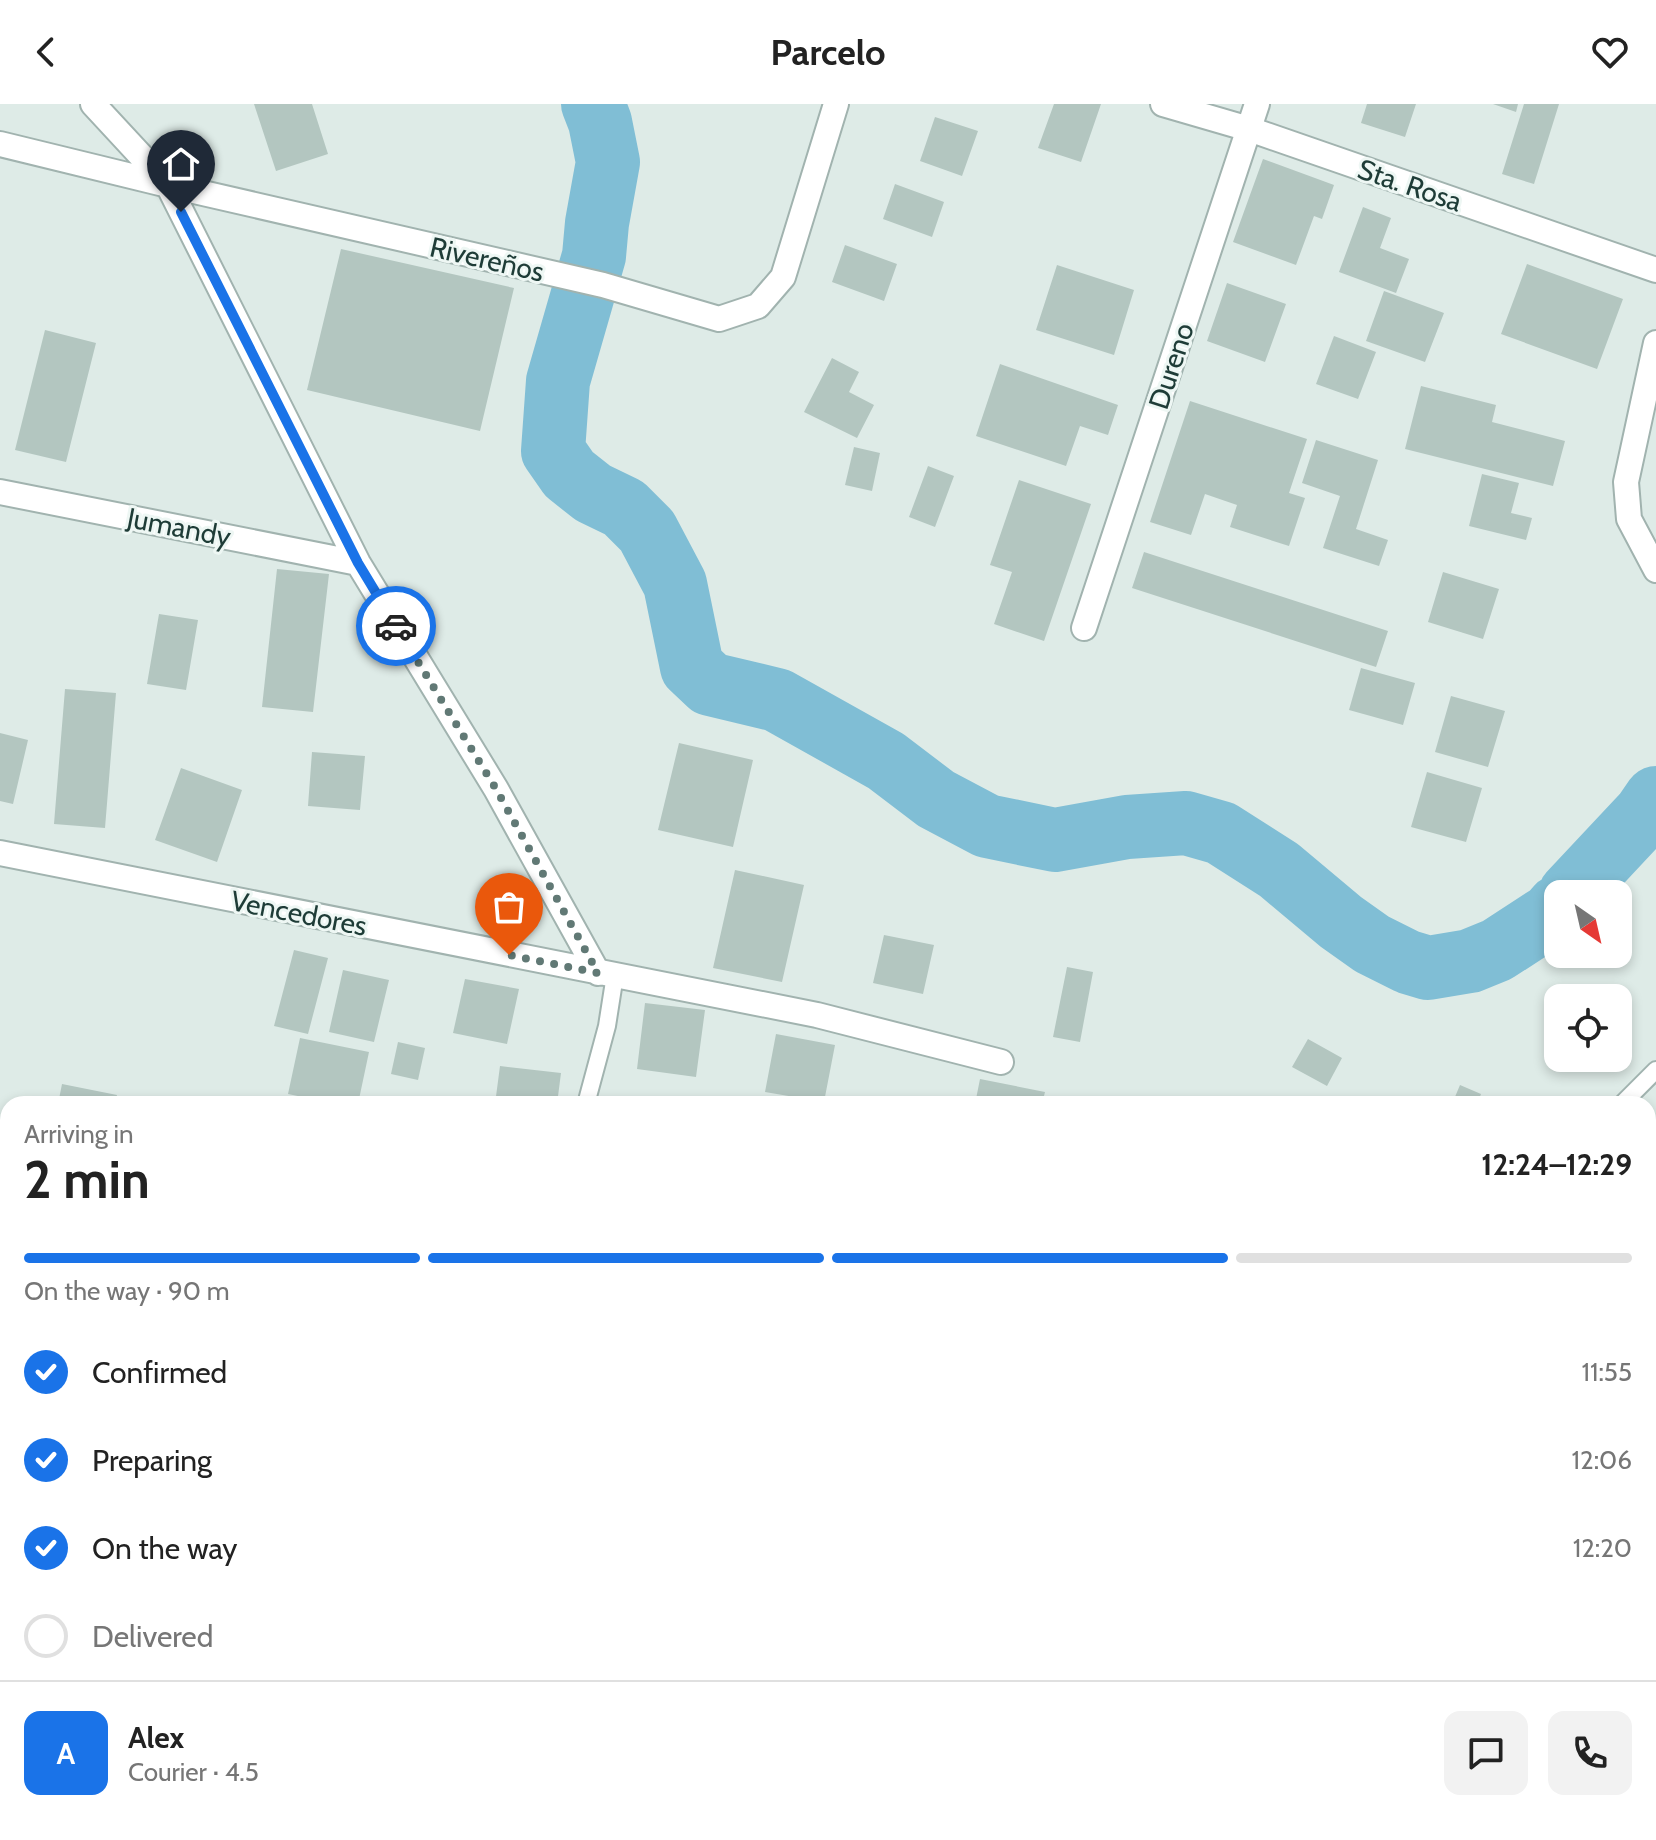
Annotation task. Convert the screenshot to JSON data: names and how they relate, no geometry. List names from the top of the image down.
{
  "streets": {
    "street": [
      "Sta. Rosa",
      "Rivereños",
      "Dureno",
      "Jumandy",
      "Vencedores"
    ]
  },
  "crossings": [
    ["Sta. Rosa", "Dureno"]
  ],
  "north": "bottom right",
  "page": {
    "header": "Parcelo",
    "heading": ["2 min", "Arriving in", "12:24–12:29"],
    "panel": ["Alex", "Courier · 4.5"],
    "bar": "On the way · 90 m",
    "list": [
      ["Confirmed", "11:55"],
      ["Preparing", "12:06"],
      ["On the way", "12:20"],
      "Delivered"
    ],
    "round": "A"
  }
}
